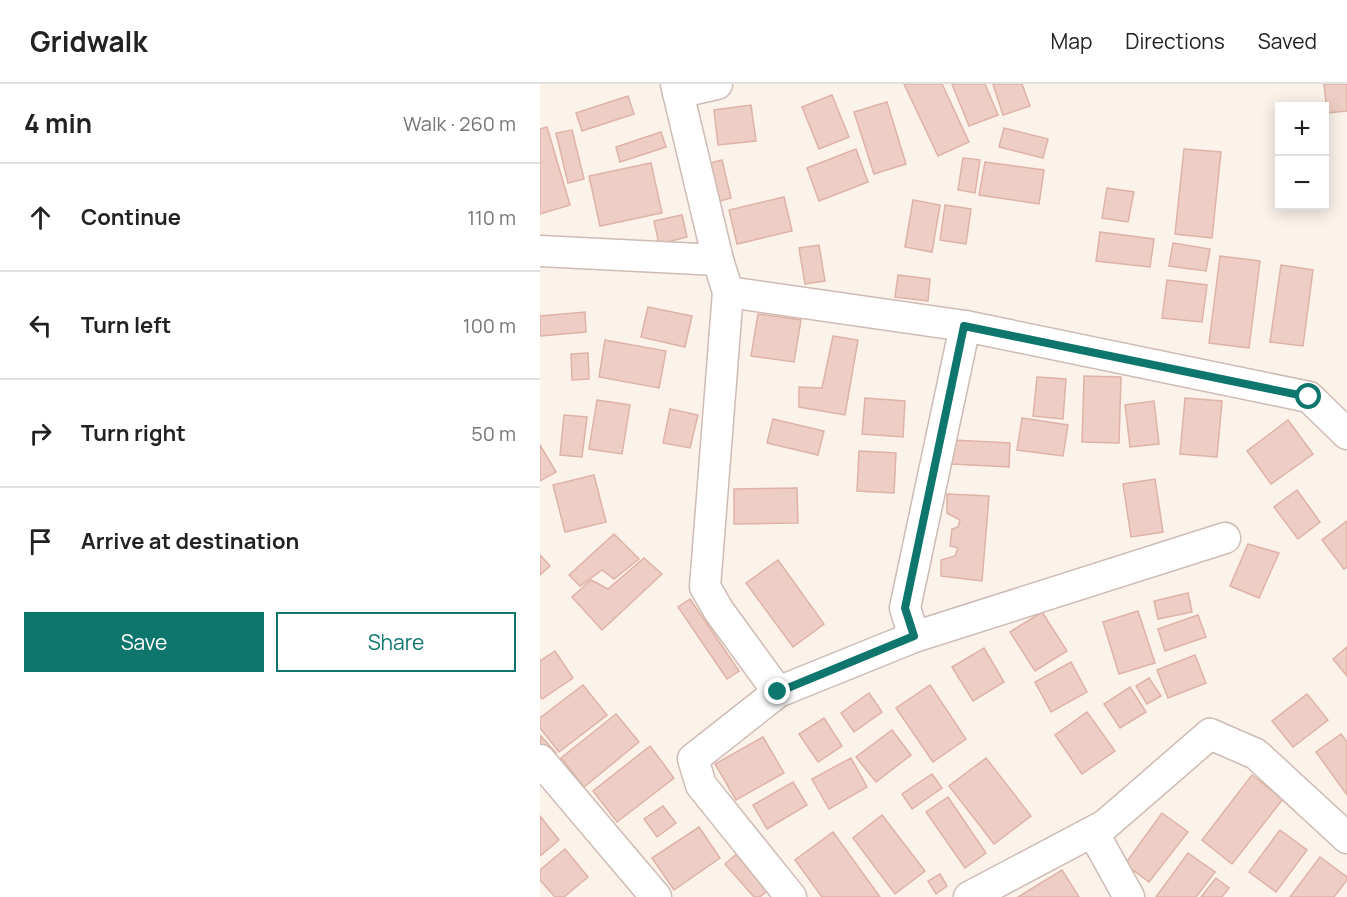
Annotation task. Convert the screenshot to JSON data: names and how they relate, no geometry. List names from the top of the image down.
{
  "page": {
    "header": "Gridwalk",
    "nav": ["Map", "Directions", "Saved"],
    "heading": ["4 min", "Walk · 260 m"],
    "map_buttons": ["+", "−"],
    "list": [
      ["Continue", "110 m"],
      ["Turn left", "100 m"],
      ["Turn right", "50 m"],
      "Arrive at destination"
    ],
    "buttons": ["Save", "Share"]
  }
}
